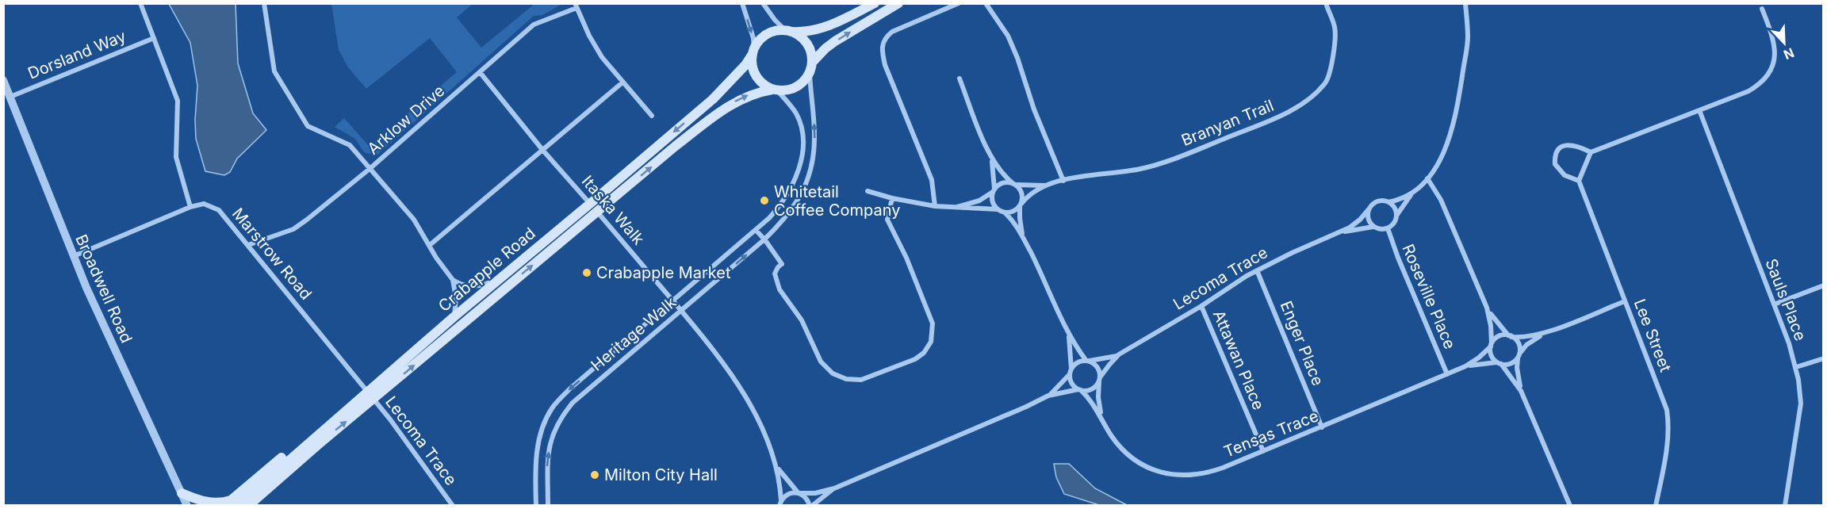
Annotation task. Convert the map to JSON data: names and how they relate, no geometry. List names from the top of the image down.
{
  "streets": {
    "main road": ["Crabapple Road"],
    "street": [
      "Dorsland Way",
      "Arklow Drive",
      "Branyan Trail",
      "Itaska Walk",
      "Marstrow Road",
      "Lecoma Trace",
      "Broadwell Road",
      "Roseville Place",
      "Sauls Place",
      "Heritage Walk",
      "Lee Street",
      "Enger Place",
      "Attawan Place",
      "Tensas Trace"
    ]
  },
  "crossings": [
    ["Dorsland Way", "Broadwell Road"],
    ["Arklow Drive", "Itaska Walk"],
    ["Arklow Drive", "Marstrow Road"],
    ["Itaska Walk", "Crabapple Road"],
    ["Itaska Walk", "Heritage Walk"],
    ["Marstrow Road", "Crabapple Road"],
    ["Marstrow Road", "Lecoma Trace"],
    ["Marstrow Road", "Broadwell Road"],
    ["Crabapple Road", "Lecoma Trace"],
    ["Crabapple Road", "Heritage Walk"],
    ["Lecoma Trace", "Roseville Place"],
    ["Lecoma Trace", "Enger Place"],
    ["Lecoma Trace", "Attawan Place"],
    ["Lecoma Trace", "Tensas Trace"],
    ["Roseville Place", "Tensas Trace"],
    ["Enger Place", "Tensas Trace"],
    ["Attawan Place", "Tensas Trace"]
  ],
  "places": ["Whitetail Coffee Company", "Crabapple Market", "Milton City Hall"],
  "north": "bottom right"
}
